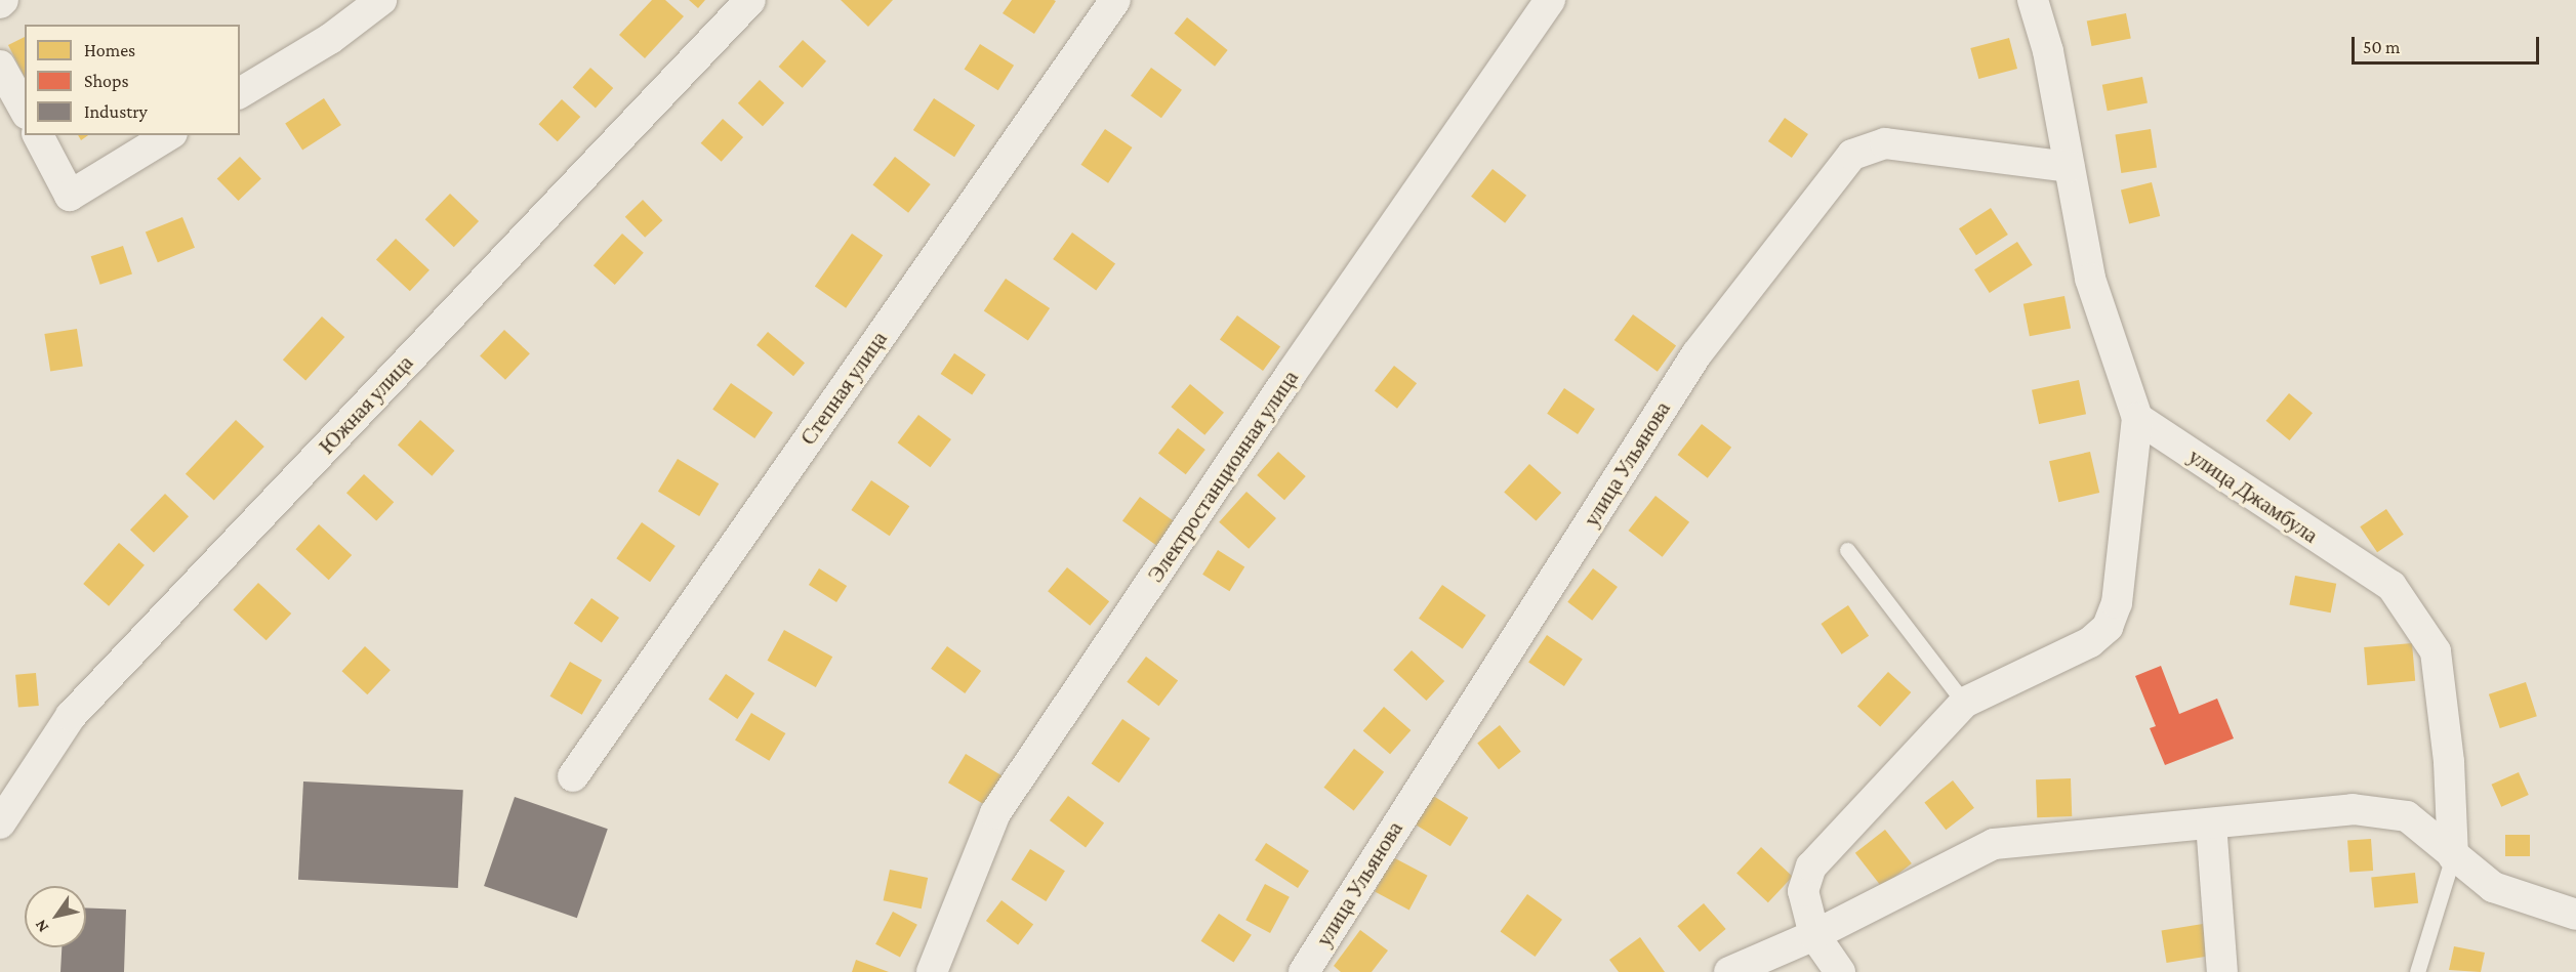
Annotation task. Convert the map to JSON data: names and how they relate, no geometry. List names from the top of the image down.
{
  "streets": {
    "street": [
      "Степная улица",
      "Южная улица",
      "улица Ульянова",
      "Электростанционная улица",
      "улица Джамбула"
    ]
  },
  "legend": ["Homes", "Shops", "Industry"],
  "scale_bar": "50 m",
  "north": "bottom left"
}
